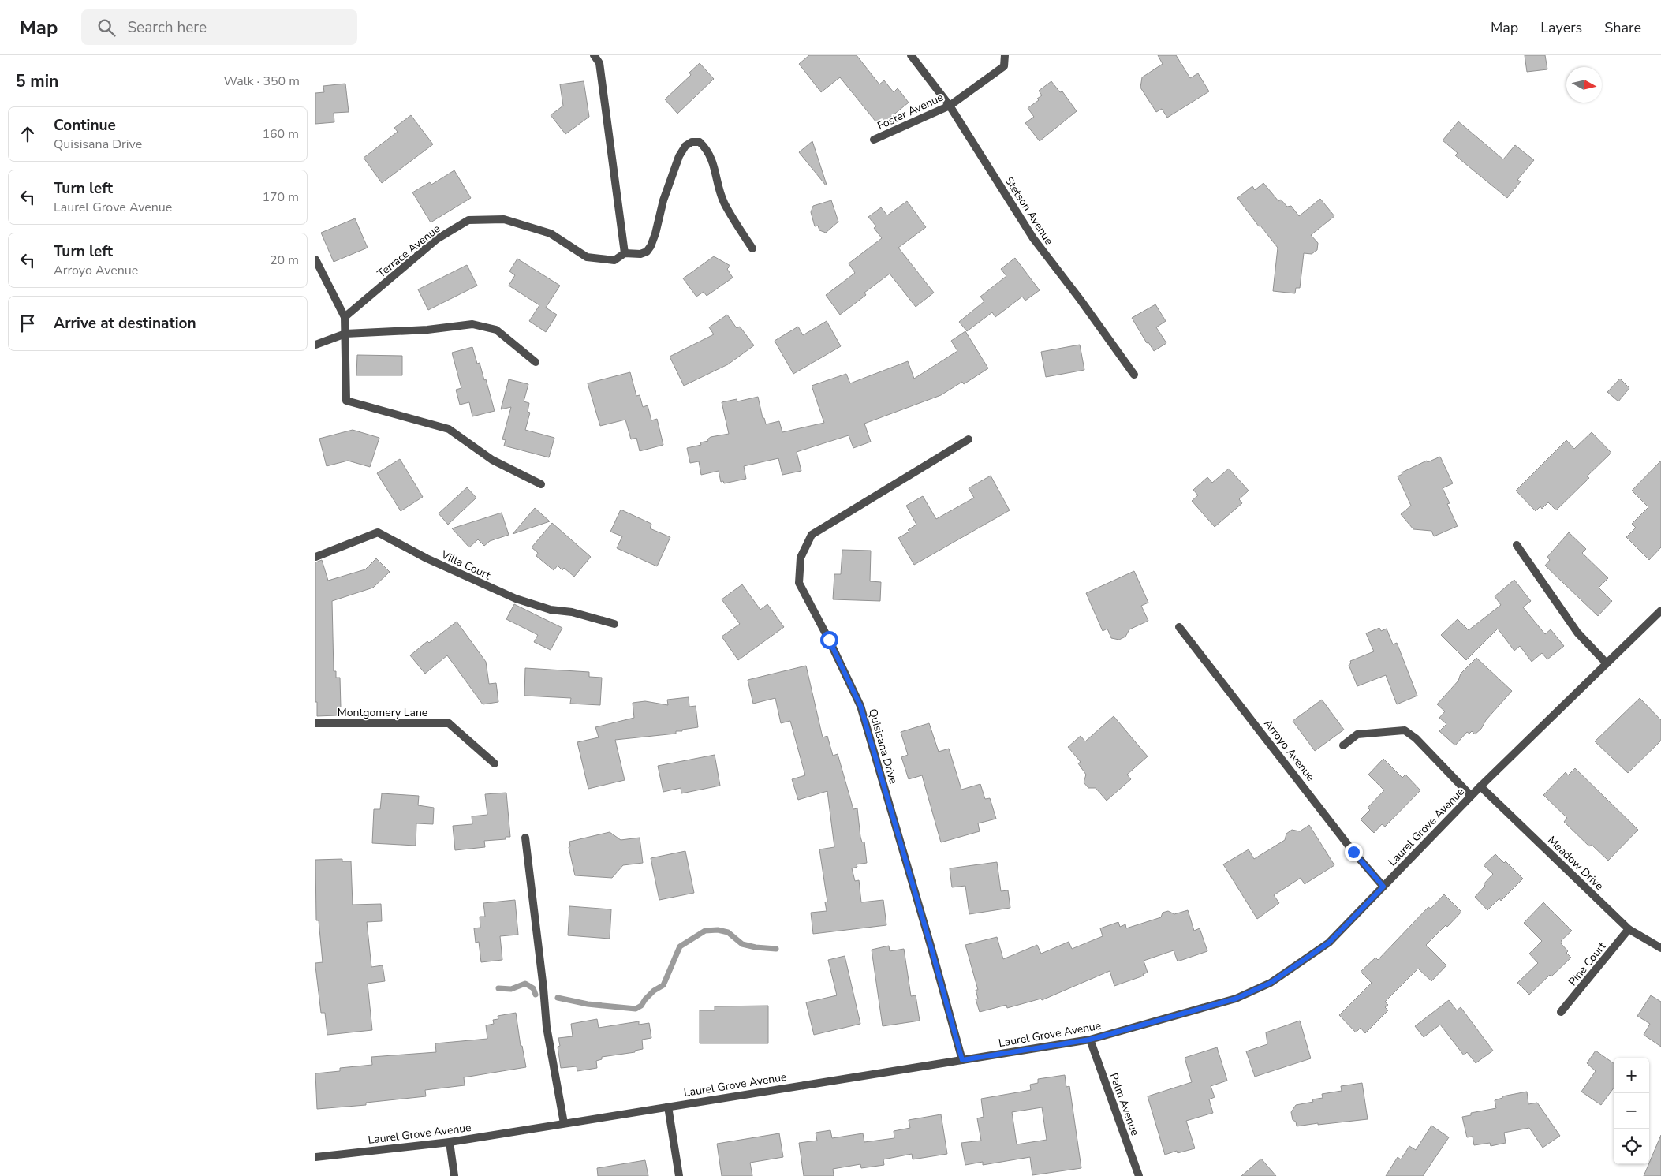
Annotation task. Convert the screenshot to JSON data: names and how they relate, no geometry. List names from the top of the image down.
{
  "streets": {
    "street": [
      "Foster Avenue",
      "Stetson Avenue",
      "Terrace Avenue",
      "Villa Court",
      "Montgomery Lane",
      "Quisisana Drive",
      "Arroyo Avenue",
      "Laurel Grove Avenue",
      "Meadow Drive",
      "Pine Court",
      "Palm Avenue"
    ]
  },
  "crossings": [
    ["Foster Avenue", "Stetson Avenue"],
    ["Quisisana Drive", "Laurel Grove Avenue"],
    ["Arroyo Avenue", "Laurel Grove Avenue"],
    ["Laurel Grove Avenue", "Meadow Drive"],
    ["Laurel Grove Avenue", "Palm Avenue"],
    ["Meadow Drive", "Pine Court"]
  ],
  "north": "right",
  "page": {
    "header": "Map",
    "search": "Search here",
    "nav": ["Map", "Layers", "Share"],
    "heading": ["5 min", "Walk · 350 m"],
    "list": [
      ["Continue", "Quisisana Drive", "160 m"],
      ["Turn left", "Laurel Grove Avenue", "170 m"],
      ["Turn left", "Arroyo Avenue", "20 m"],
      "Arrive at destination"
    ],
    "map_buttons": ["+", "−"]
  }
}
